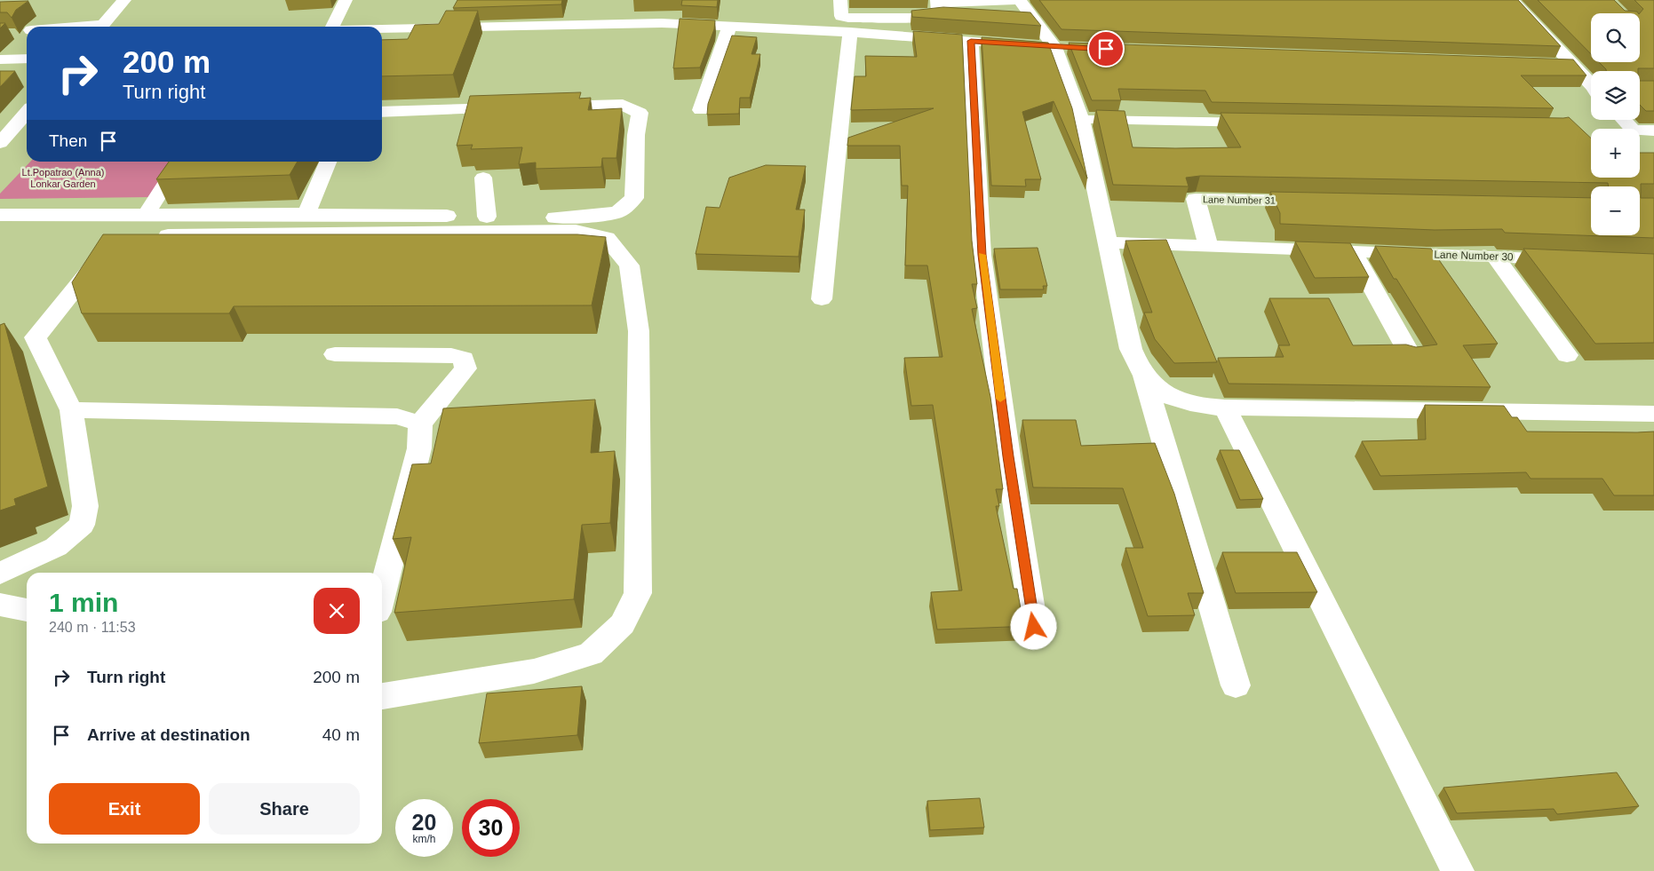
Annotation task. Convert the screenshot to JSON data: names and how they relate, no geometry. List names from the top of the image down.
{
  "streets": {
    "street": ["Lane Number 31", "Lane Number 30"]
  },
  "crossings": [
    ["Lane Number 31", "Lane Number 30"]
  ],
  "parks": ["Lt.Popatrao (Anna) Lonkar Garden"],
  "page": {
    "map_buttons": ["+", "−"],
    "turn": ["200 m", "Turn right"],
    "then": "Then",
    "heading": ["1 min", "240 m · 11:53"],
    "list": [
      {
        "name": "Turn right",
        "value": "200 m"
      },
      {
        "name": "Arrive at destination",
        "value": "40 m"
      }
    ],
    "buttons": ["Exit", "Share"],
    "speed": "20 km/h",
    "limit": "30"
  }
}
